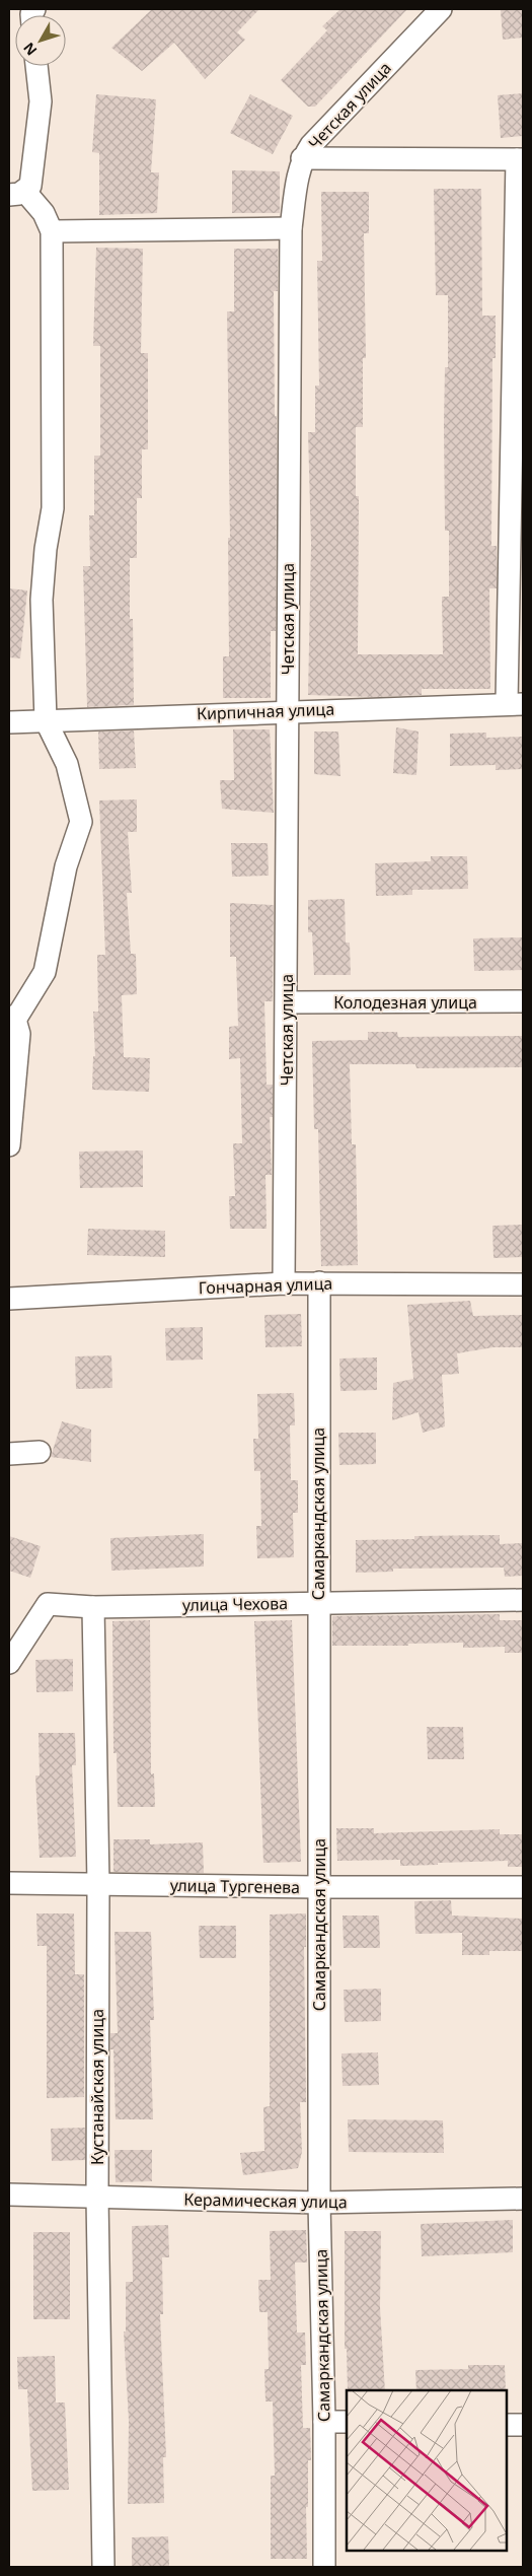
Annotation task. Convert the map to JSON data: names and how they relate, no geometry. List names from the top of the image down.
{
  "streets": {
    "street": [
      "Четская улица",
      "Кирпичная улица",
      "Колодезная улица",
      "Гончарная улица",
      "Самаркандская улица",
      "улица Чехова",
      "улица Тургенева",
      "Кустанайская улица",
      "Керамическая улица"
    ]
  },
  "crossings": [
    ["Четская улица", "Кирпичная улица"],
    ["Четская улица", "Колодезная улица"],
    ["Четская улица", "Гончарная улица"],
    ["Гончарная улица", "Самаркандская улица"],
    ["Самаркандская улица", "улица Чехова"],
    ["Самаркандская улица", "улица Тургенева"],
    ["Самаркандская улица", "Керамическая улица"],
    ["улица Чехова", "Кустанайская улица"],
    ["улица Тургенева", "Кустанайская улица"],
    ["Кустанайская улица", "Керамическая улица"]
  ],
  "north": "bottom left"
}
